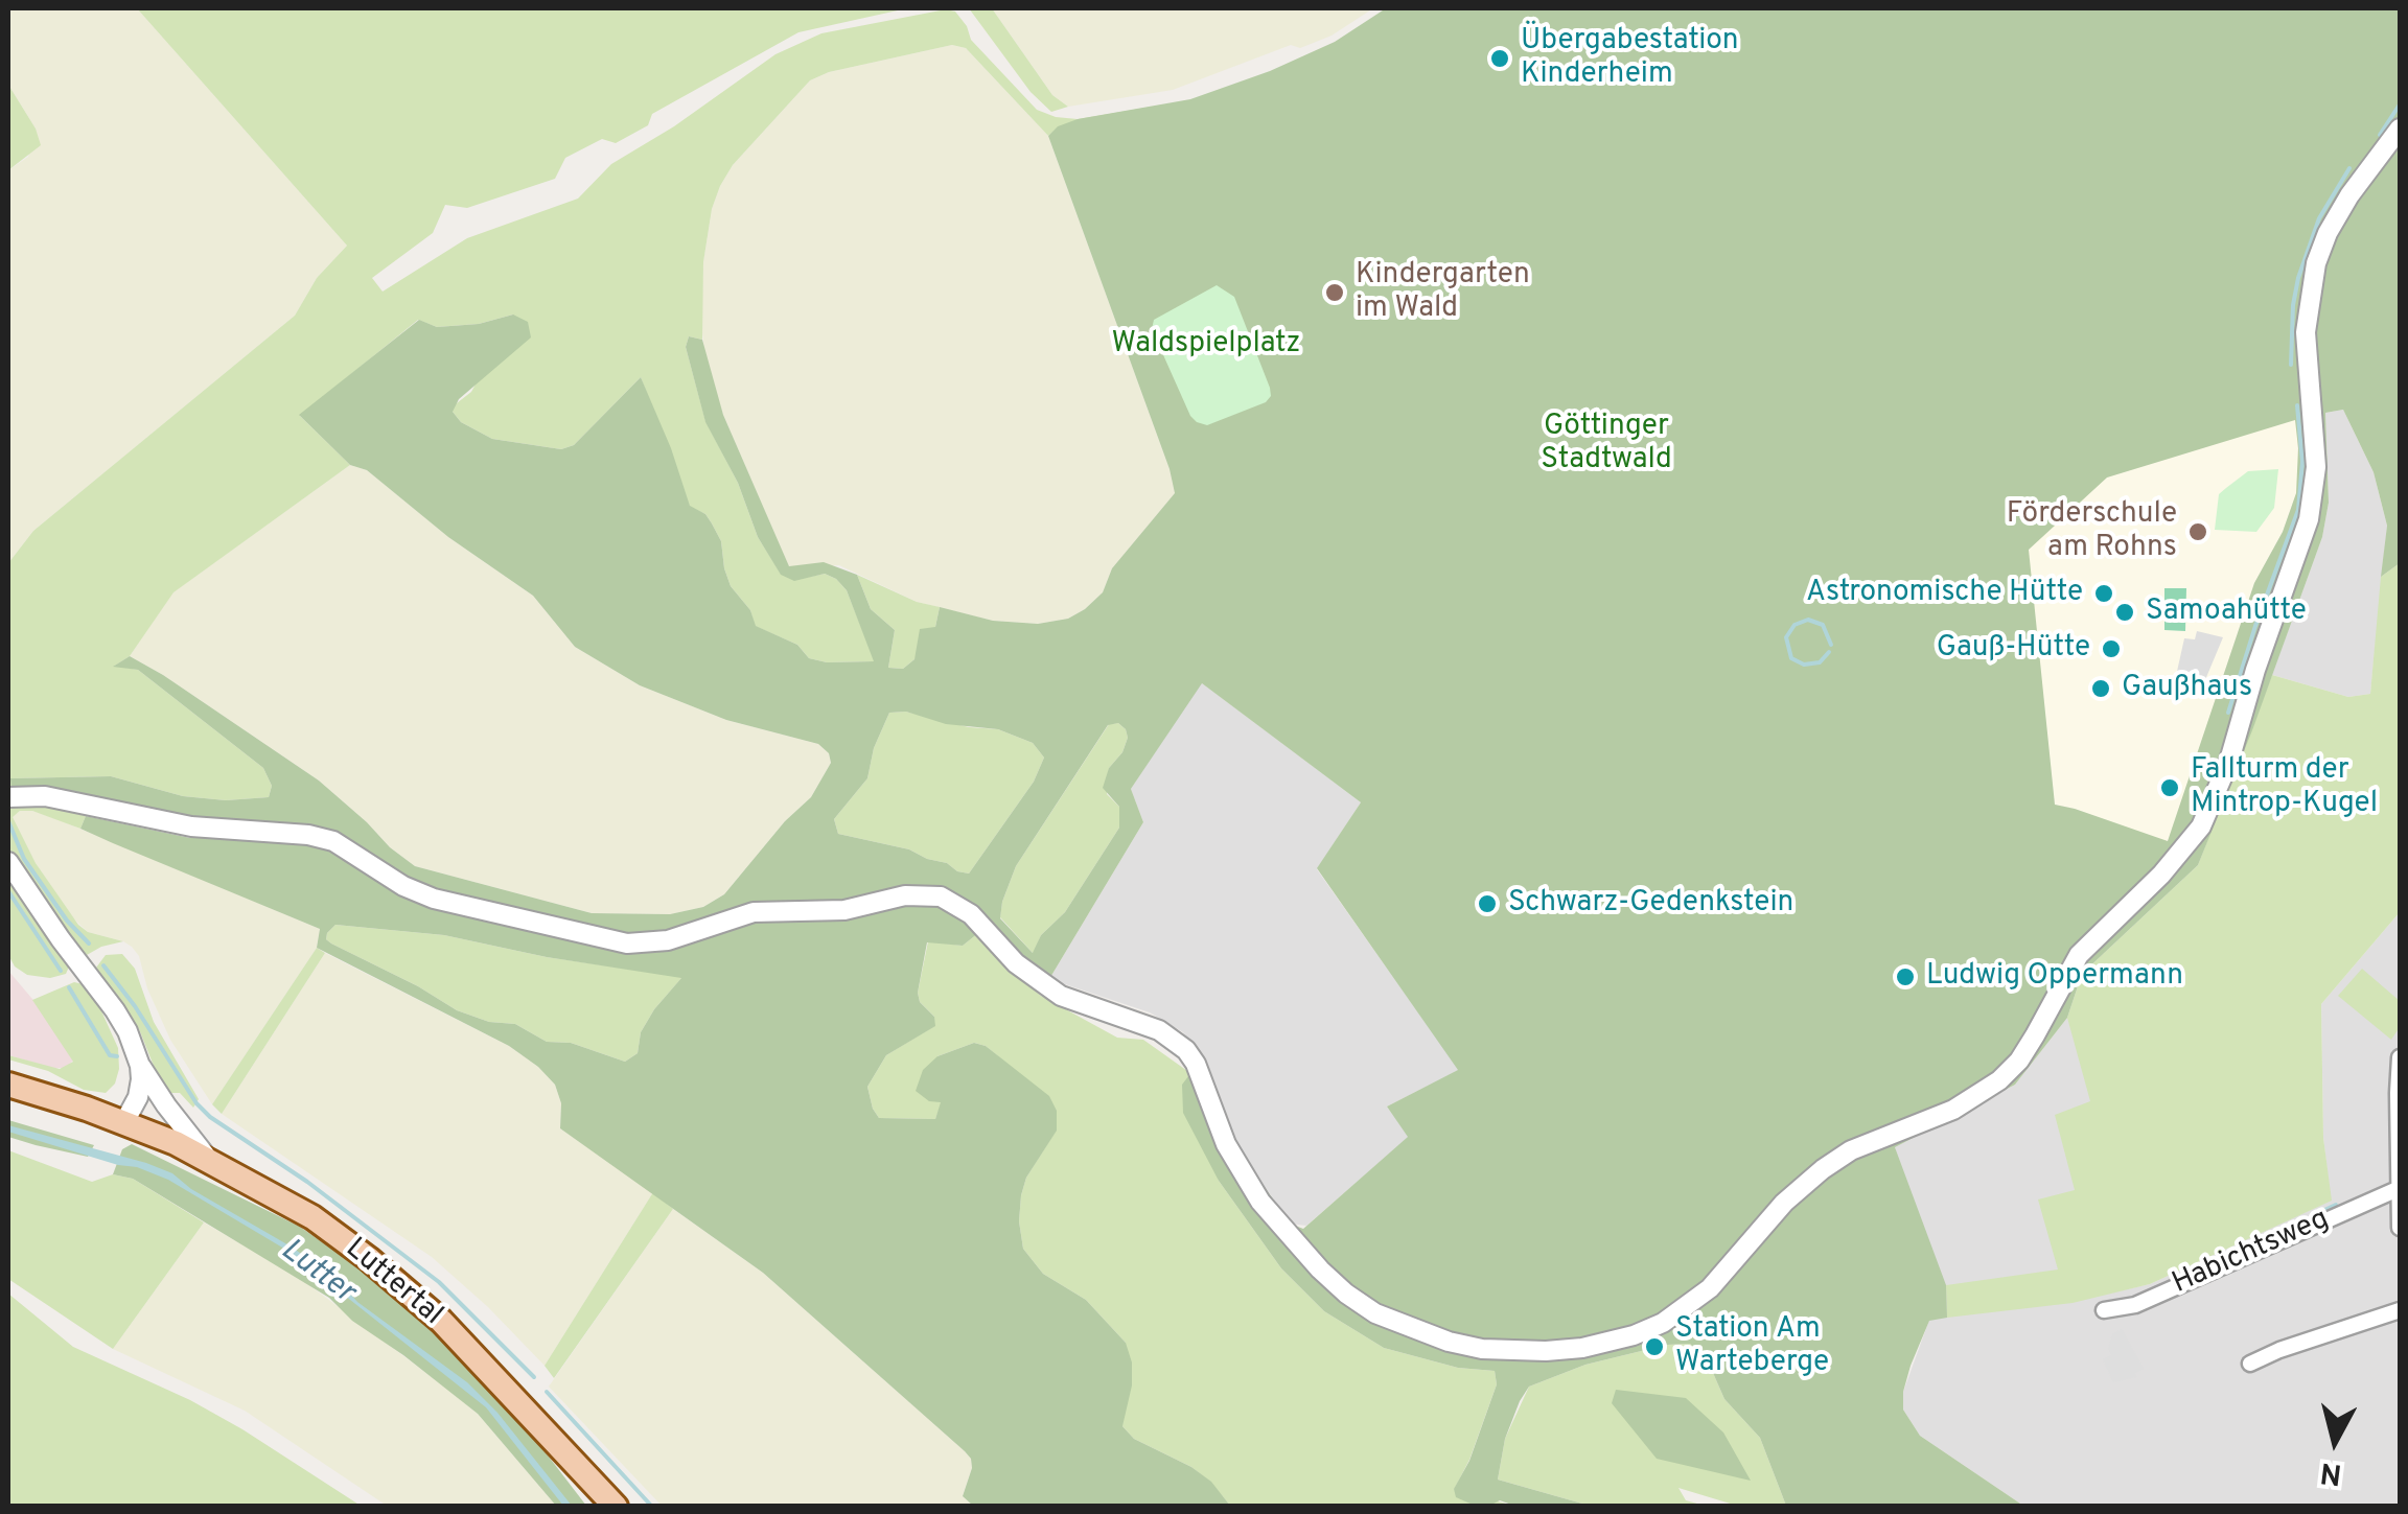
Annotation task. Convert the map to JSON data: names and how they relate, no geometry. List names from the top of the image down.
{
  "streets": {
    "main road": ["Luttertal"],
    "street": ["Habichtsweg"]
  },
  "water": ["Lutter"],
  "parks": ["Waldspielplatz", "Göttinger Stadtwald"],
  "places": [
    "Übergabestation Kinderheim",
    "Kindergarten im Wald",
    "Förderschule am Rohns",
    "Astronomische Hütte",
    "Samoahütte",
    "Gauß-Hütte",
    "Gaußhaus",
    "Fallturm der Mintrop-Kugel",
    "Schwarz-Gedenkstein",
    "Ludwig Oppermann",
    "Station Am Warteberge"
  ],
  "north": "bottom"
}
